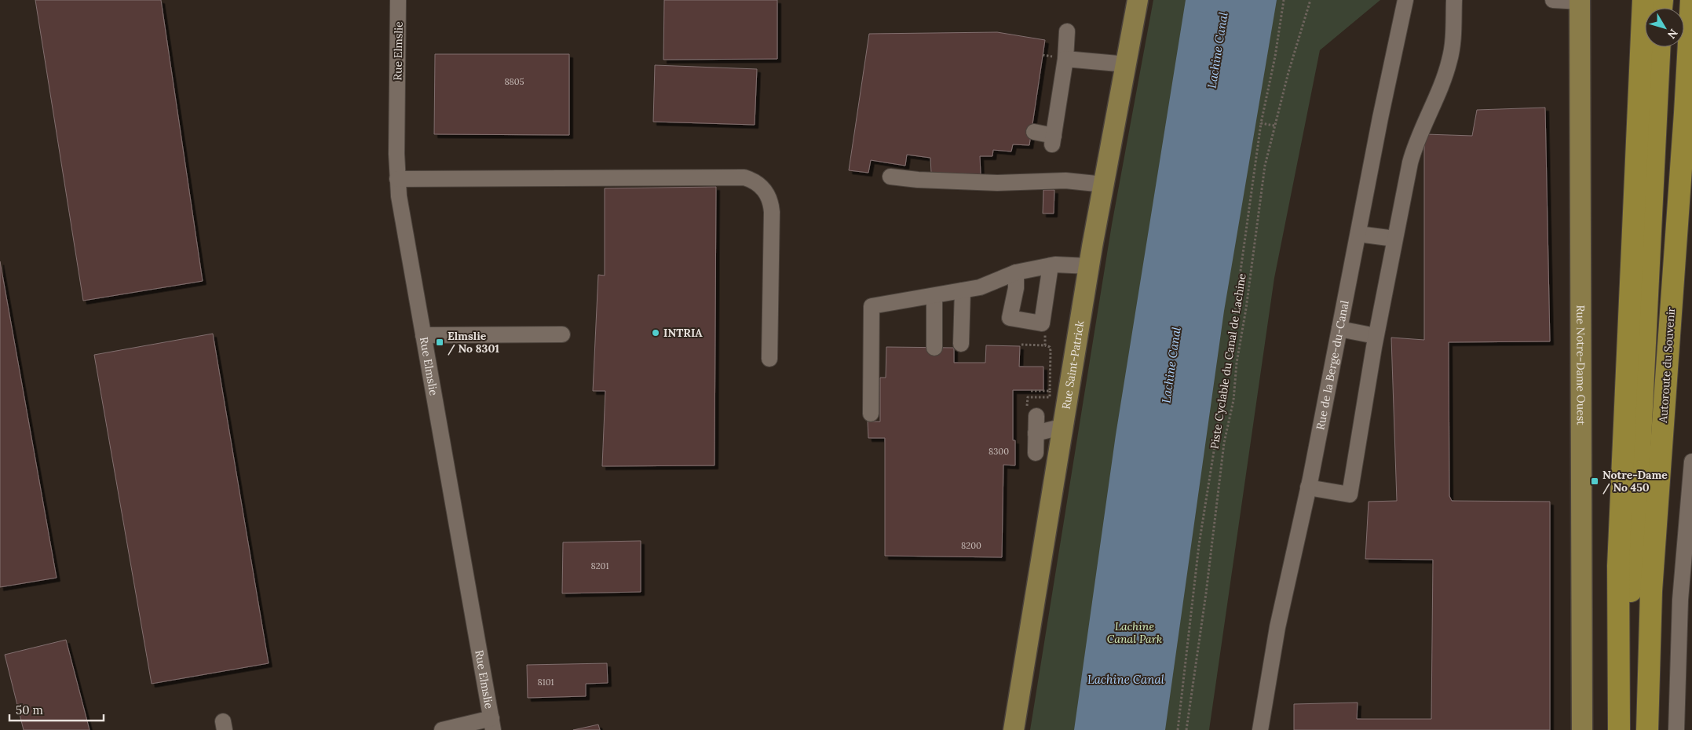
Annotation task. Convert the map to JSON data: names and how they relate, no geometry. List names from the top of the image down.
{
  "streets": {
    "highway": ["Autoroute du Souvenir"],
    "main road": ["Rue Saint-Patrick", "Rue Notre-Dame Ouest"],
    "street": ["Rue Elmslie", "Rue de la Berge-du-Canal"],
    "path": ["Piste Cyclable du Canal de Lachine"]
  },
  "water": ["Lachine Canal"],
  "parks": ["Lachine Canal Park"],
  "places": {
    "other": ["INTRIA"],
    "transit": ["Elmslie / No 8301", "Notre-Dame / No 450"]
  },
  "house_numbers": [
    "8805",
    "8300",
    "8200",
    "8201",
    "8101"
  ],
  "scale_bar": "50 m",
  "north": "bottom right"
}
